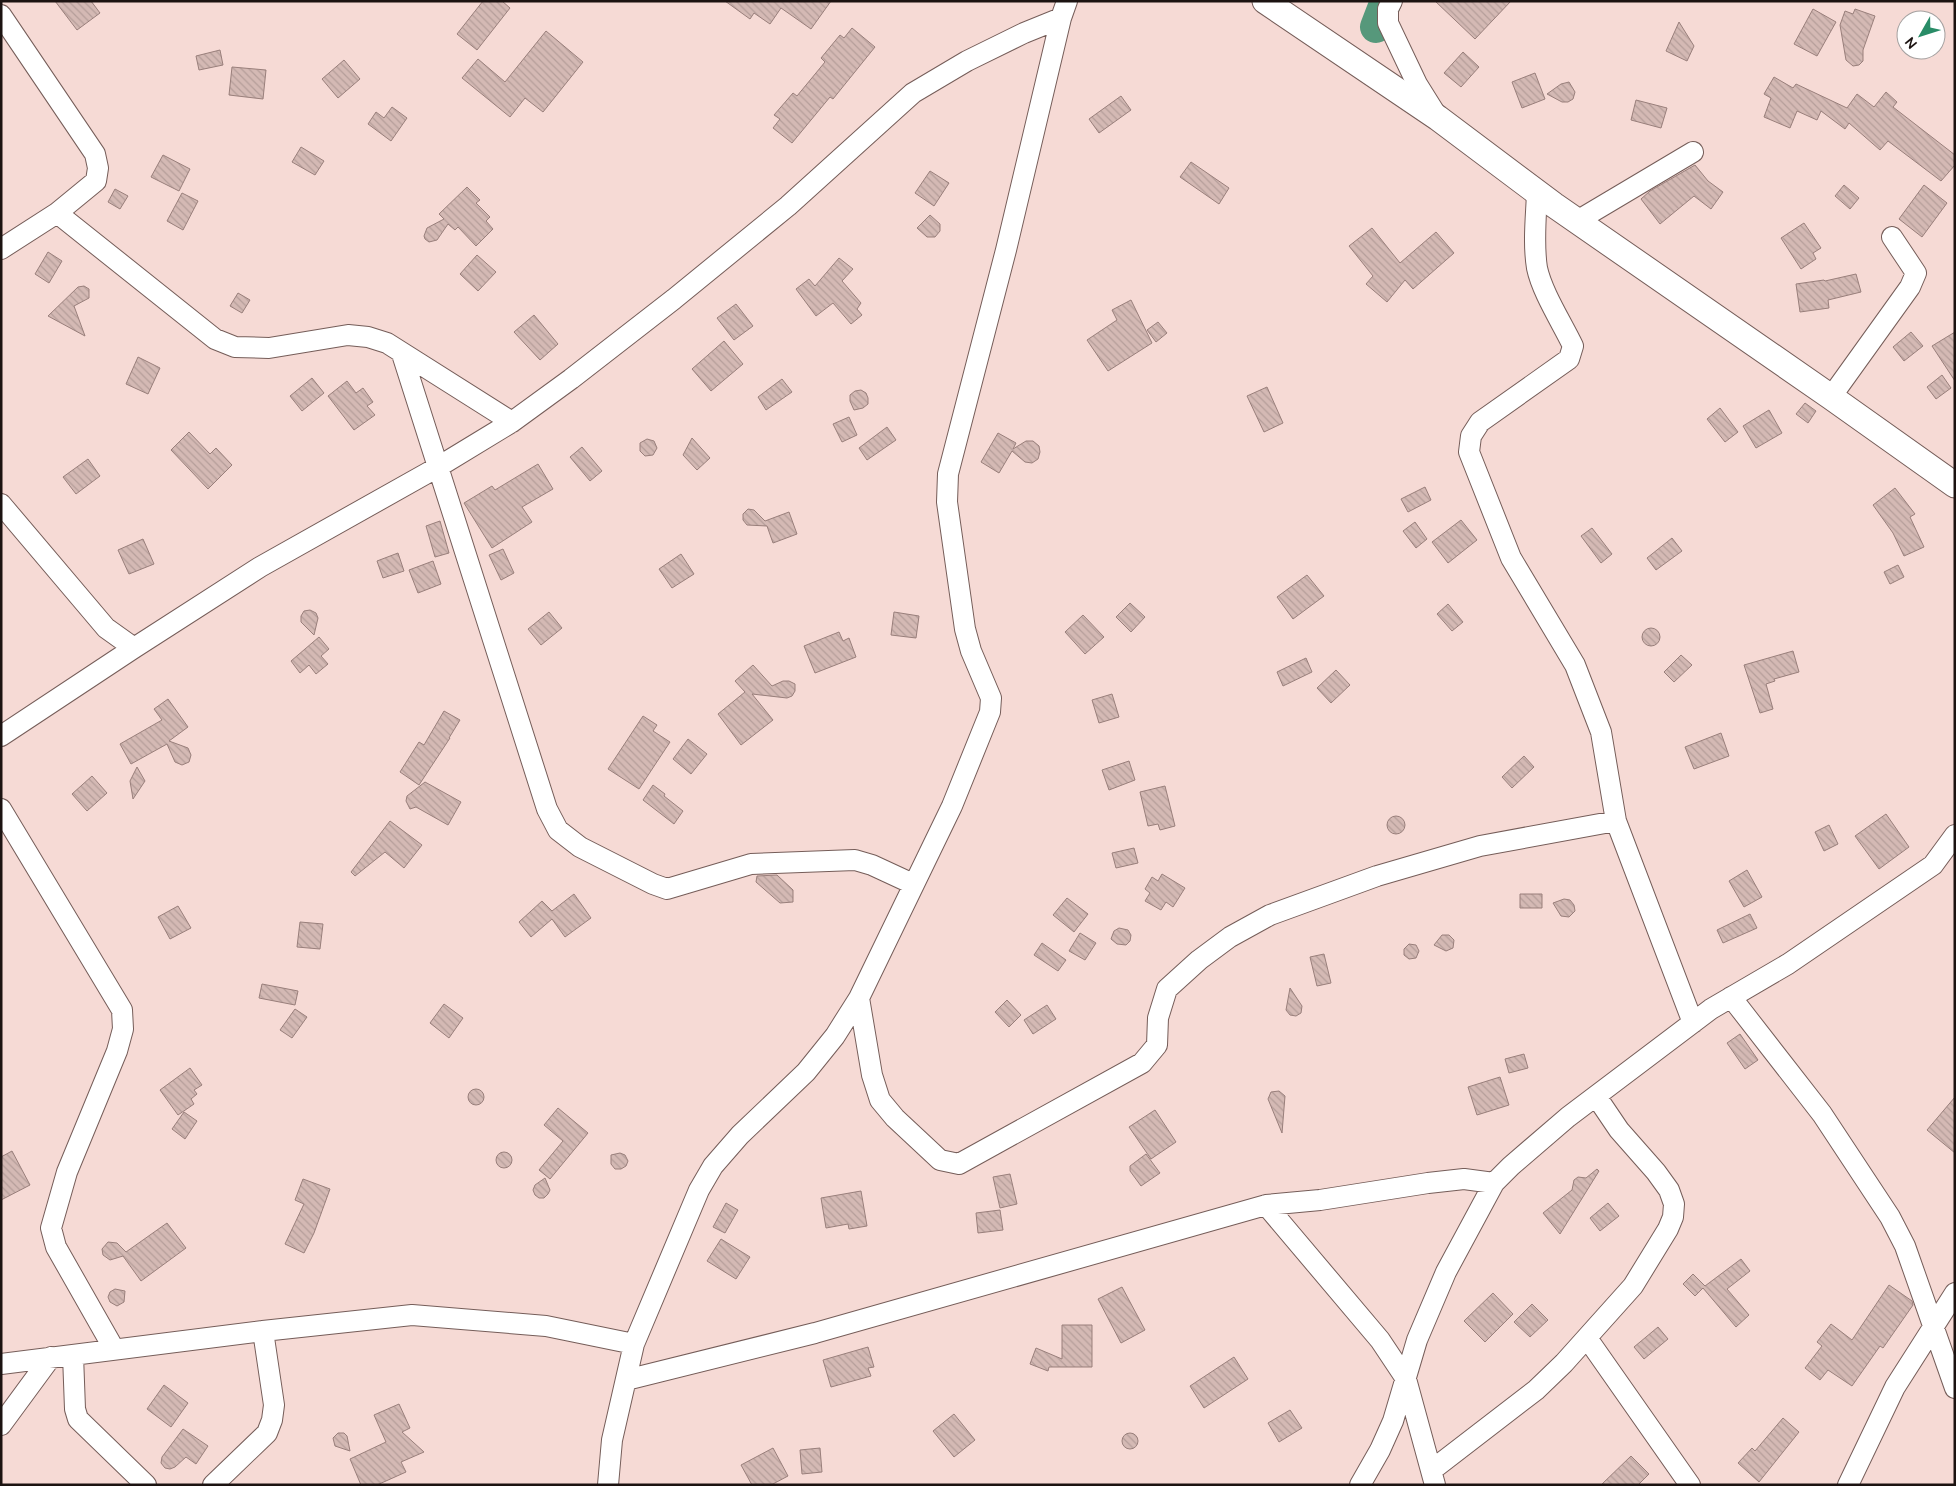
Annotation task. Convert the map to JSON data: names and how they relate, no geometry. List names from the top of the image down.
{
  "north": "bottom left"
}
